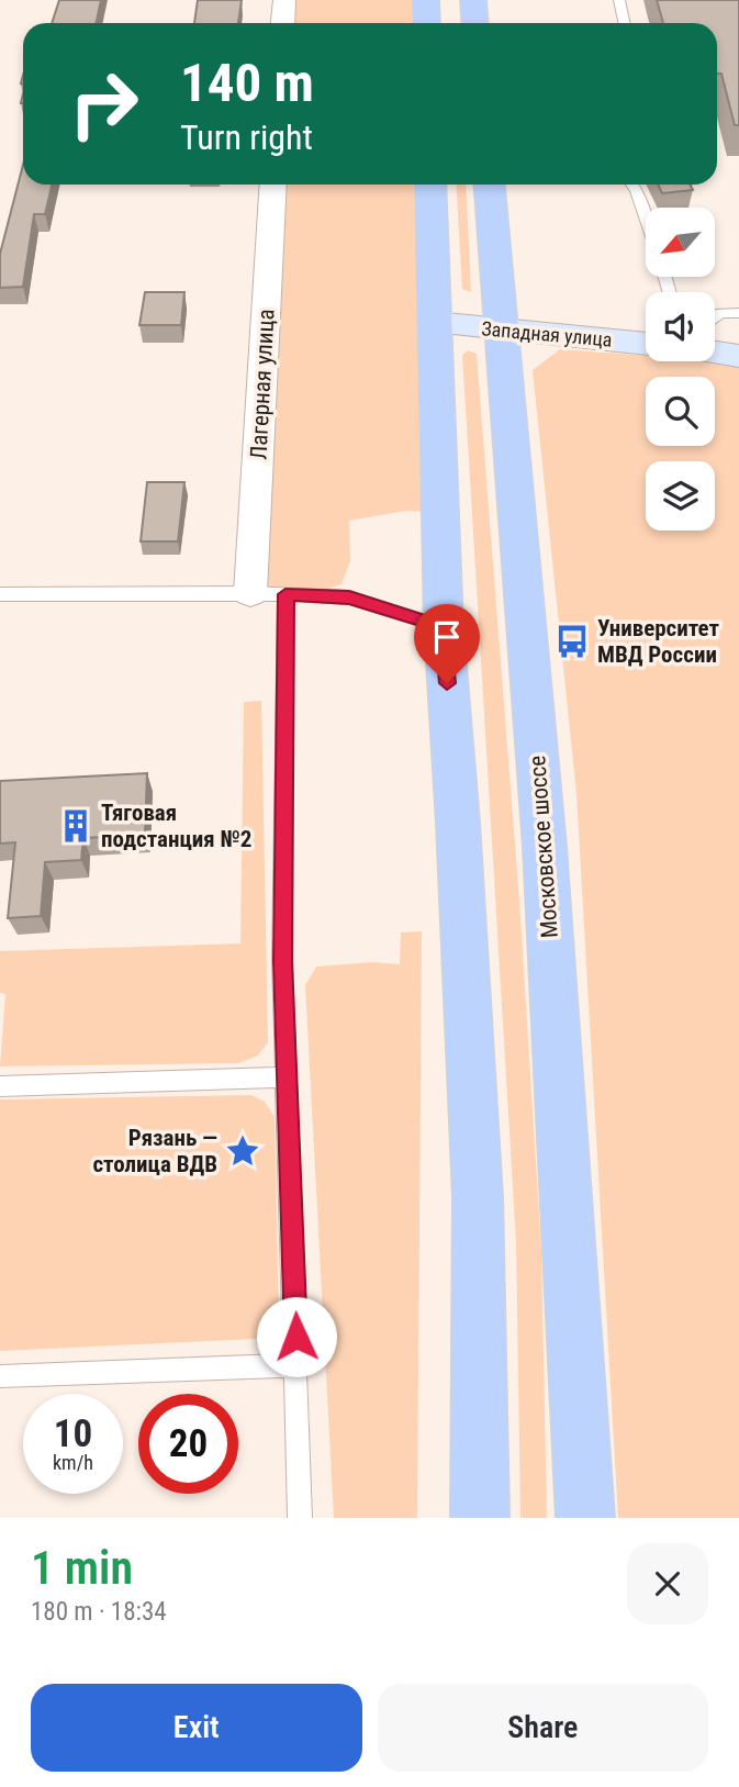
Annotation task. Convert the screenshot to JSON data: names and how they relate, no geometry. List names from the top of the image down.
{
  "streets": {
    "main road": ["Московское шоссе"],
    "street": ["Западная улица", "Лагерная улица"]
  },
  "crossings": [
    ["Западная улица", "Московское шоссе"]
  ],
  "places": {
    "bus stop": ["Университет МВД России"],
    "building": ["Тяговая подстанция №2"],
    "place": ["Рязань — столица ВДВ"]
  },
  "north": "bottom left",
  "page": {
    "turn": ["140 m", "Turn right"],
    "speed": "10 km/h",
    "limit": "20",
    "heading": ["1 min", "180 m · 18:34"],
    "buttons": ["Exit", "Share"]
  }
}
